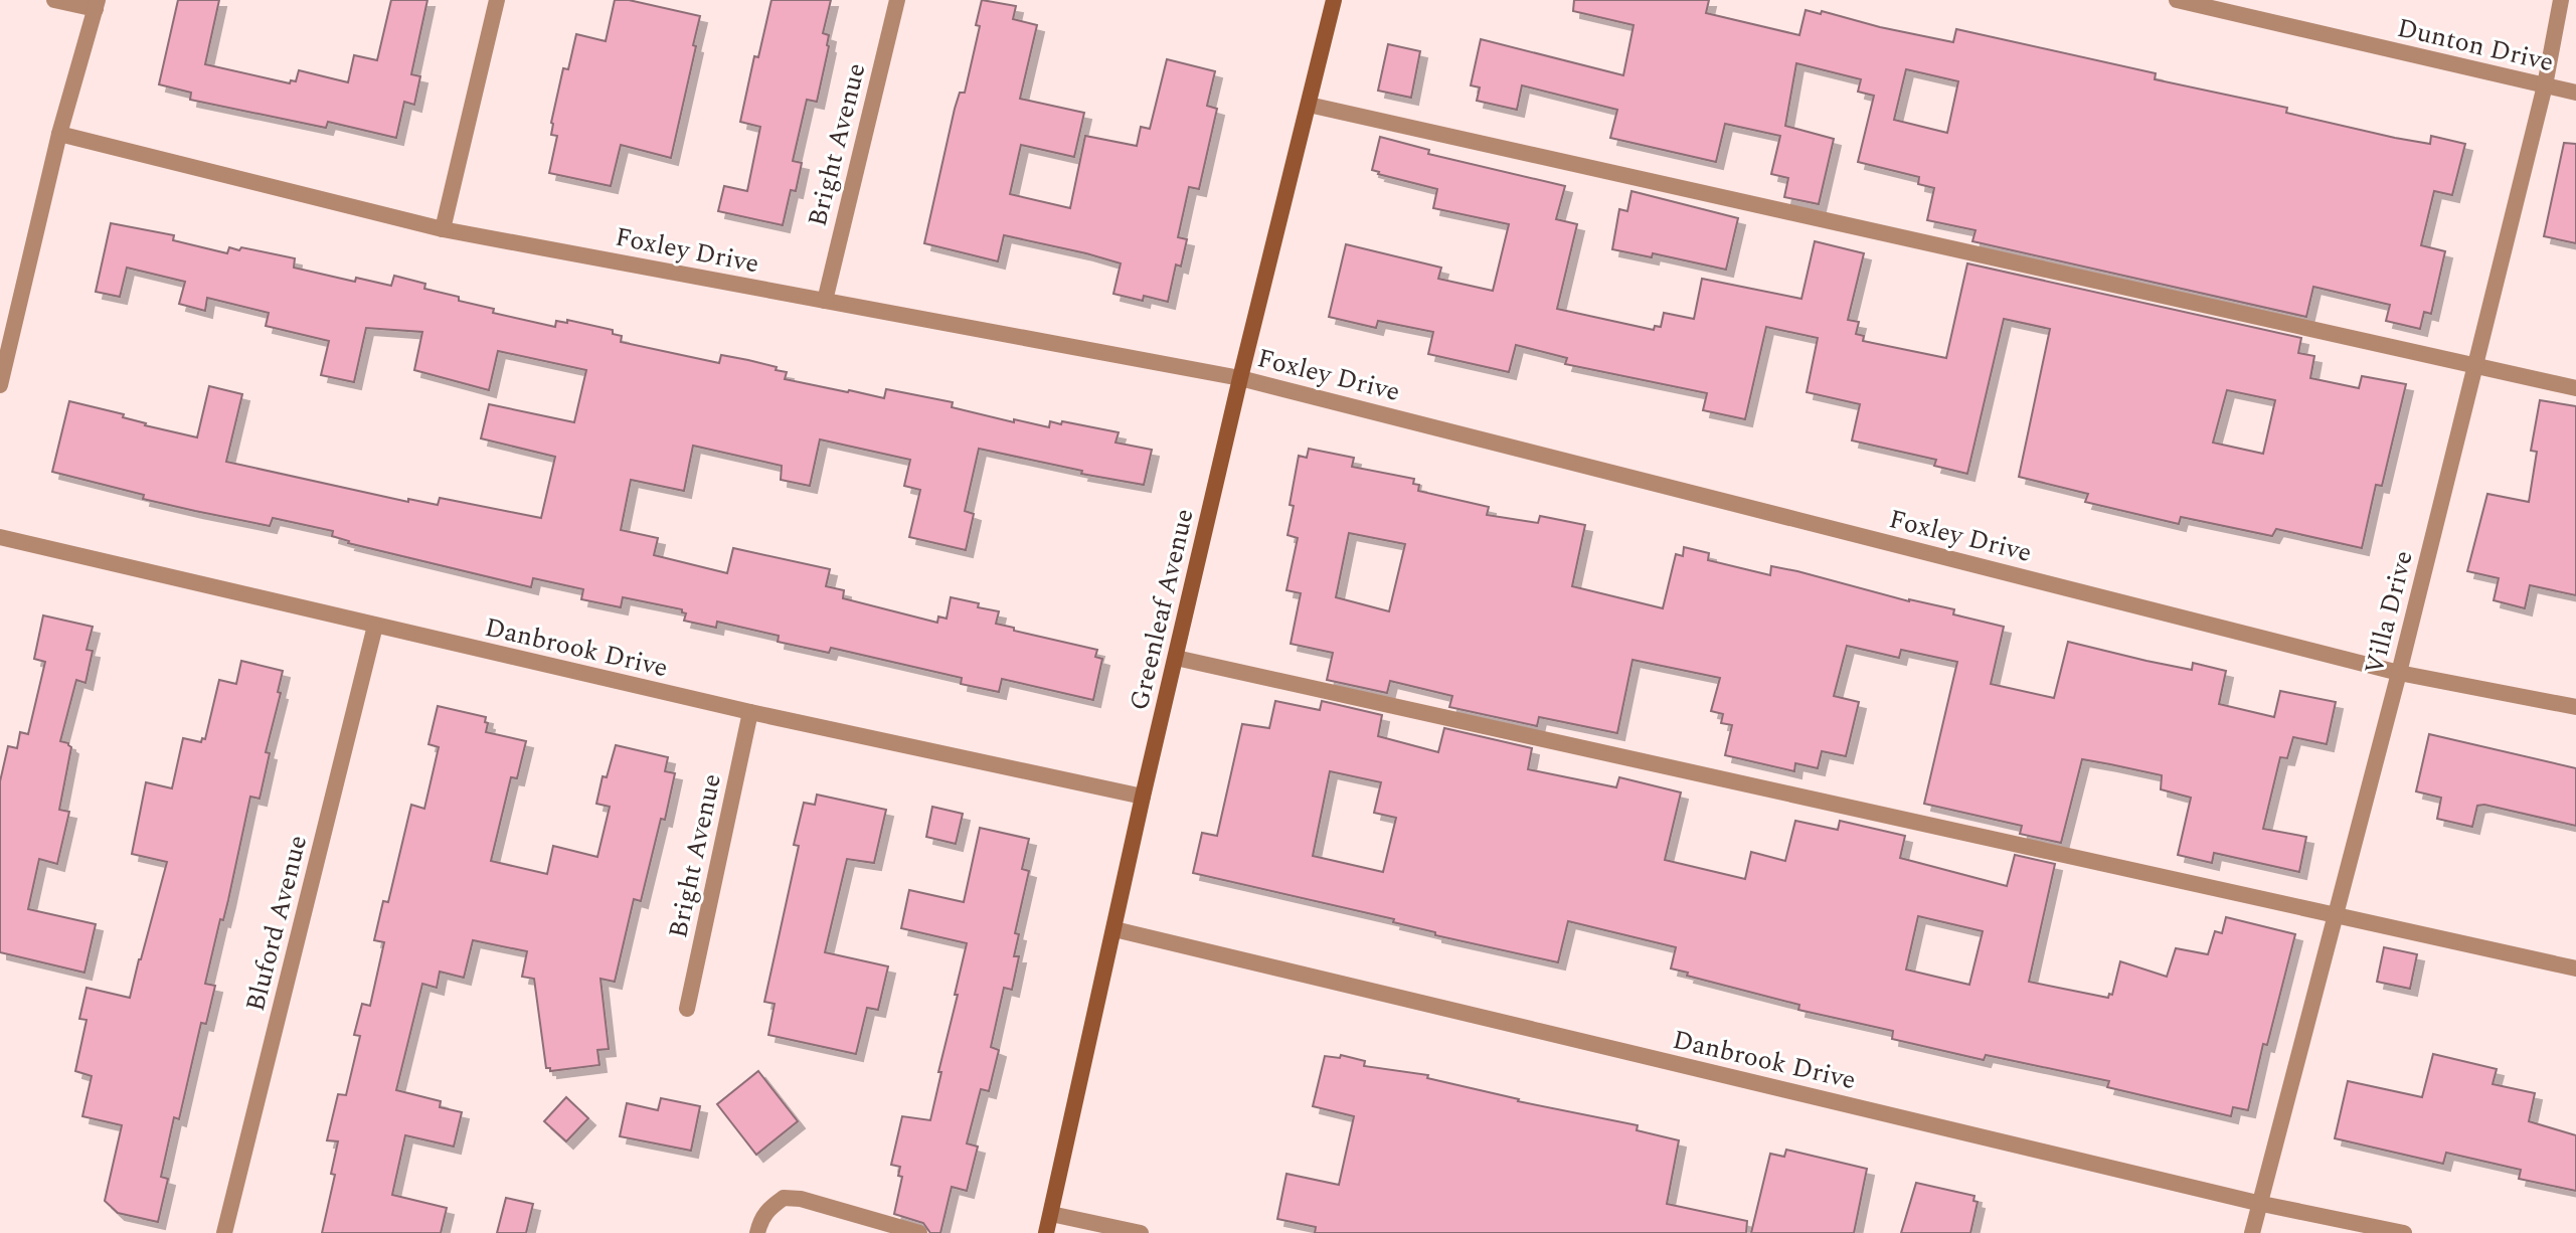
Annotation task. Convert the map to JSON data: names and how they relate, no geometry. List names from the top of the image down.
{
  "streets": {
    "street": [
      "Dunton Drive",
      "Bright Avenue",
      "Foxley Drive",
      "Greenleaf Avenue",
      "Villa Drive",
      "Danbrook Drive",
      "Bluford Avenue"
    ]
  },
  "crossings": [
    ["Dunton Drive", "Villa Drive"],
    ["Bright Avenue", "Foxley Drive"],
    ["Bright Avenue", "Danbrook Drive"],
    ["Foxley Drive", "Greenleaf Avenue"],
    ["Foxley Drive", "Villa Drive"],
    ["Greenleaf Avenue", "Danbrook Drive"],
    ["Villa Drive", "Danbrook Drive"],
    ["Danbrook Drive", "Bluford Avenue"]
  ]
}
